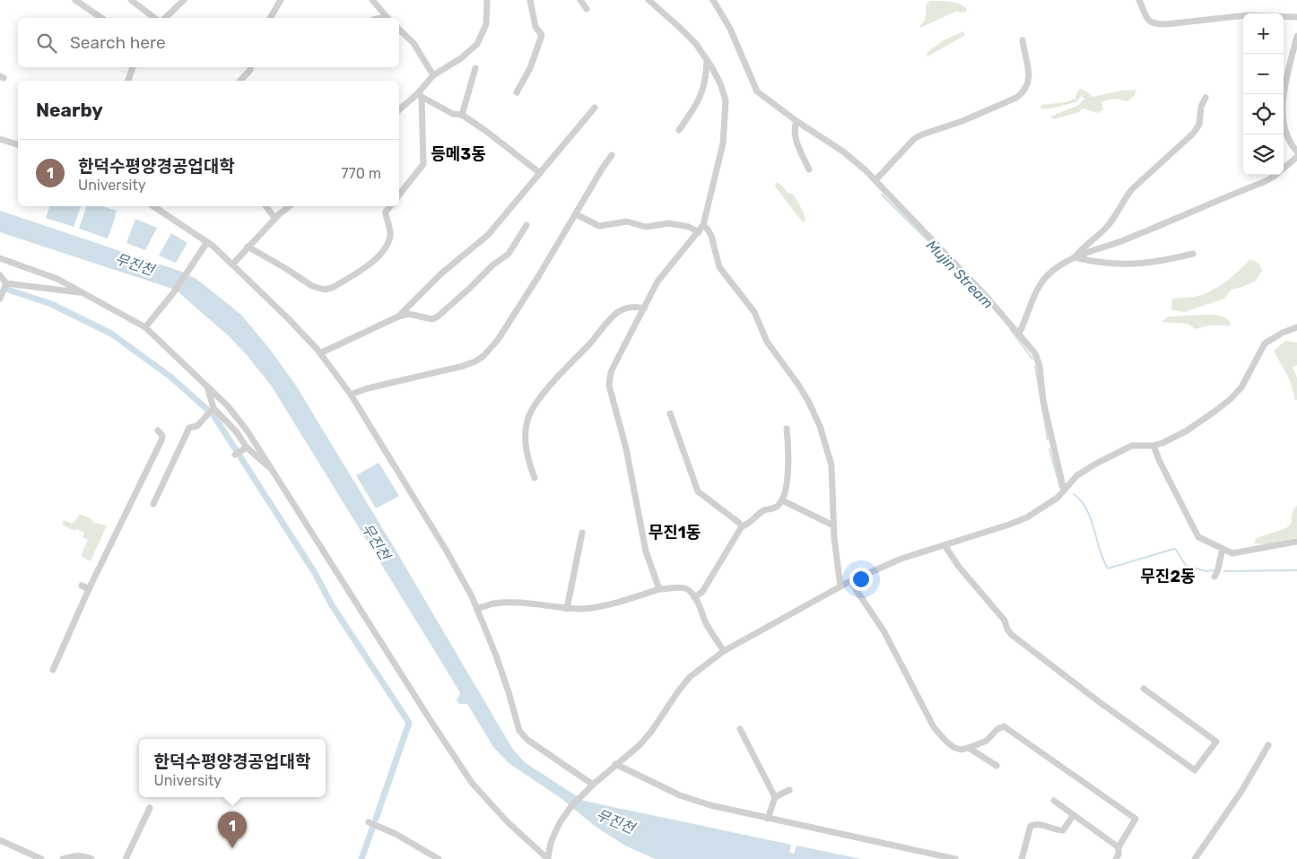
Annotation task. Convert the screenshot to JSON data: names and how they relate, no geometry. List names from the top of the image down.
{
  "districts": ["등메3동", "무진1동", "무진2동"],
  "water": ["무진천", "Mujin Stream"],
  "page": {
    "map_buttons": ["+", "−"],
    "search": "Search here",
    "heading": "Nearby",
    "list": [
      {
        "mark": "1",
        "name": "한덕수평양경공업대학",
        "note": "University",
        "value": "770 m"
      }
    ],
    "popup": ["한덕수평양경공업대학", "University"],
    "pins": "1"
  }
}
